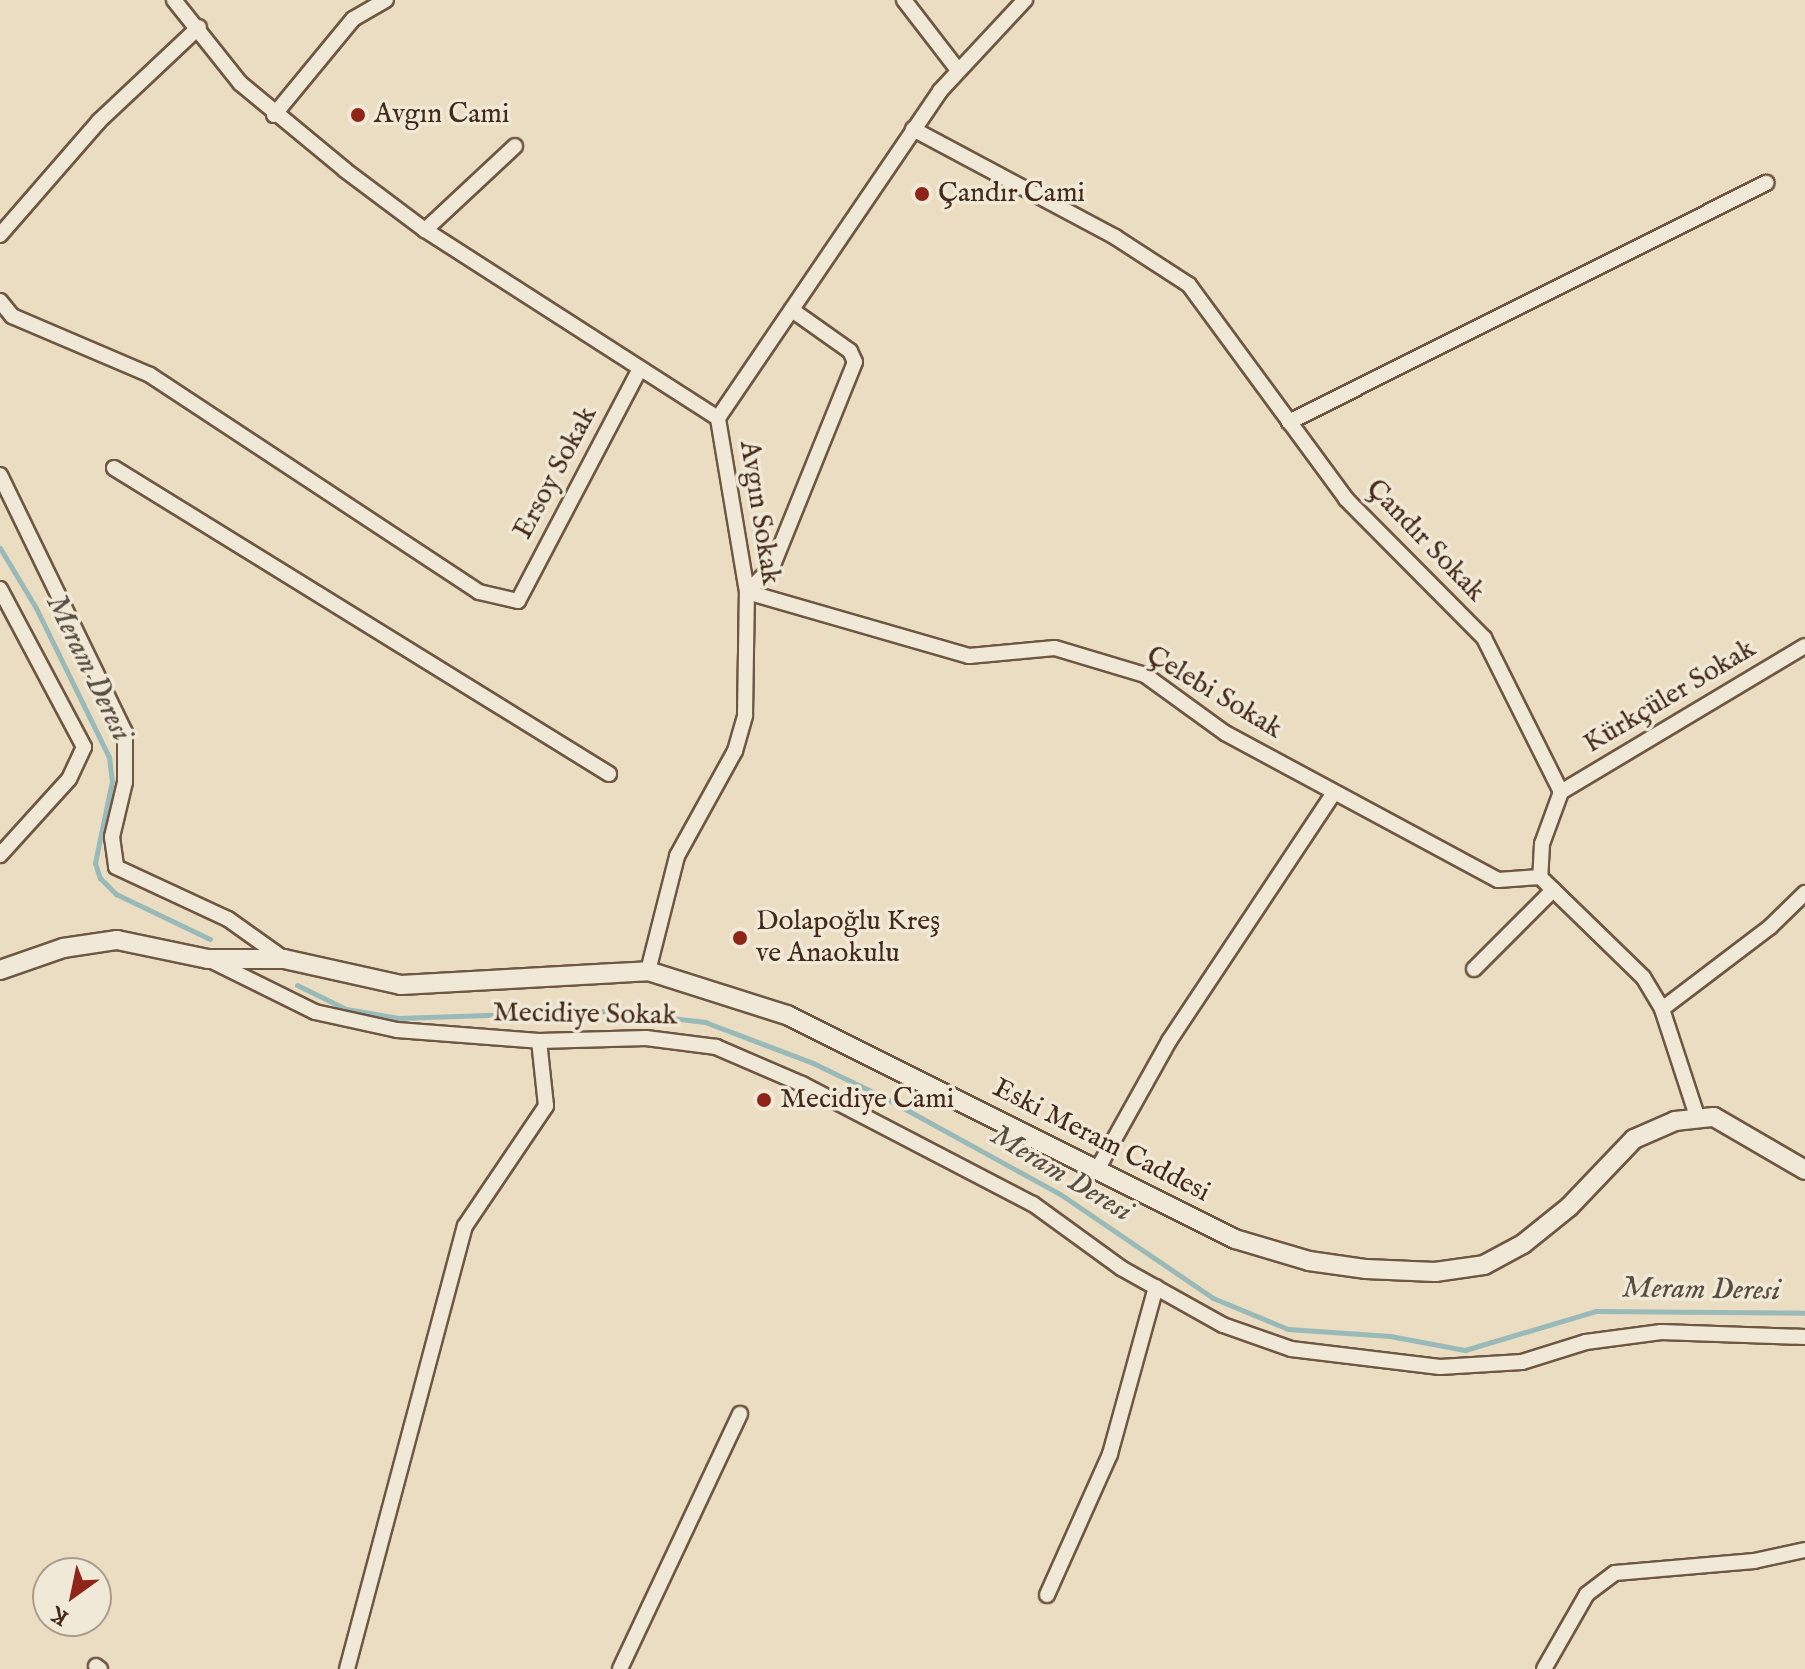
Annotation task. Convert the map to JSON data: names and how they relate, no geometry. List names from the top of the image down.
{
  "streets": {
    "street": [
      "Ersoy Sokak",
      "Avgın Sokak",
      "Çandır Sokak",
      "Çelebi Sokak",
      "Kürkçüler Sokak",
      "Mecidiye Sokak",
      "Eski Meram Caddesi"
    ]
  },
  "crossings": [
    ["Avgın Sokak", "Çandır Sokak"],
    ["Avgın Sokak", "Çelebi Sokak"],
    ["Avgın Sokak", "Eski Meram Caddesi"],
    ["Çandır Sokak", "Kürkçüler Sokak"],
    ["Mecidiye Sokak", "Eski Meram Caddesi"]
  ],
  "water": ["Meram Deresi"],
  "places": [
    "Avgın Cami",
    "Çandır Cami",
    "Dolapoğlu Kreş ve Anaokulu",
    "Mecidiye Cami"
  ],
  "north": "bottom left"
}
